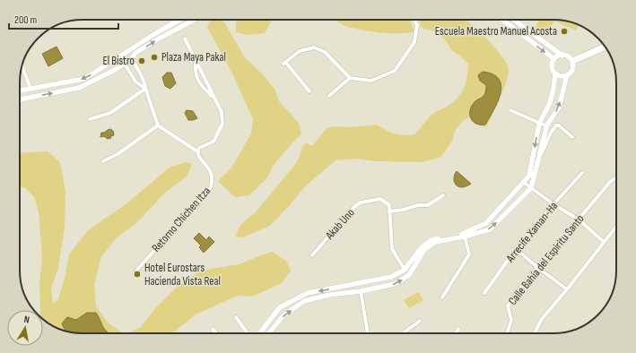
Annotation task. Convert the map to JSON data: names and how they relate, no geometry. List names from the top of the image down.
{
  "streets": {
    "street": [
      "Retorno Chichen Itza",
      "Akab Uno",
      "Arrecife Xaman-Ha",
      "Calle Bahía del Espiritu Santo"
    ]
  },
  "places": [
    "Escuela Maestro Manuel Acosta",
    "Plaza Maya Pakal",
    "El Bistro",
    "Hotel Eurostars Hacienda Vista Real"
  ],
  "scale_bar": "200 m",
  "north": "top"
}
